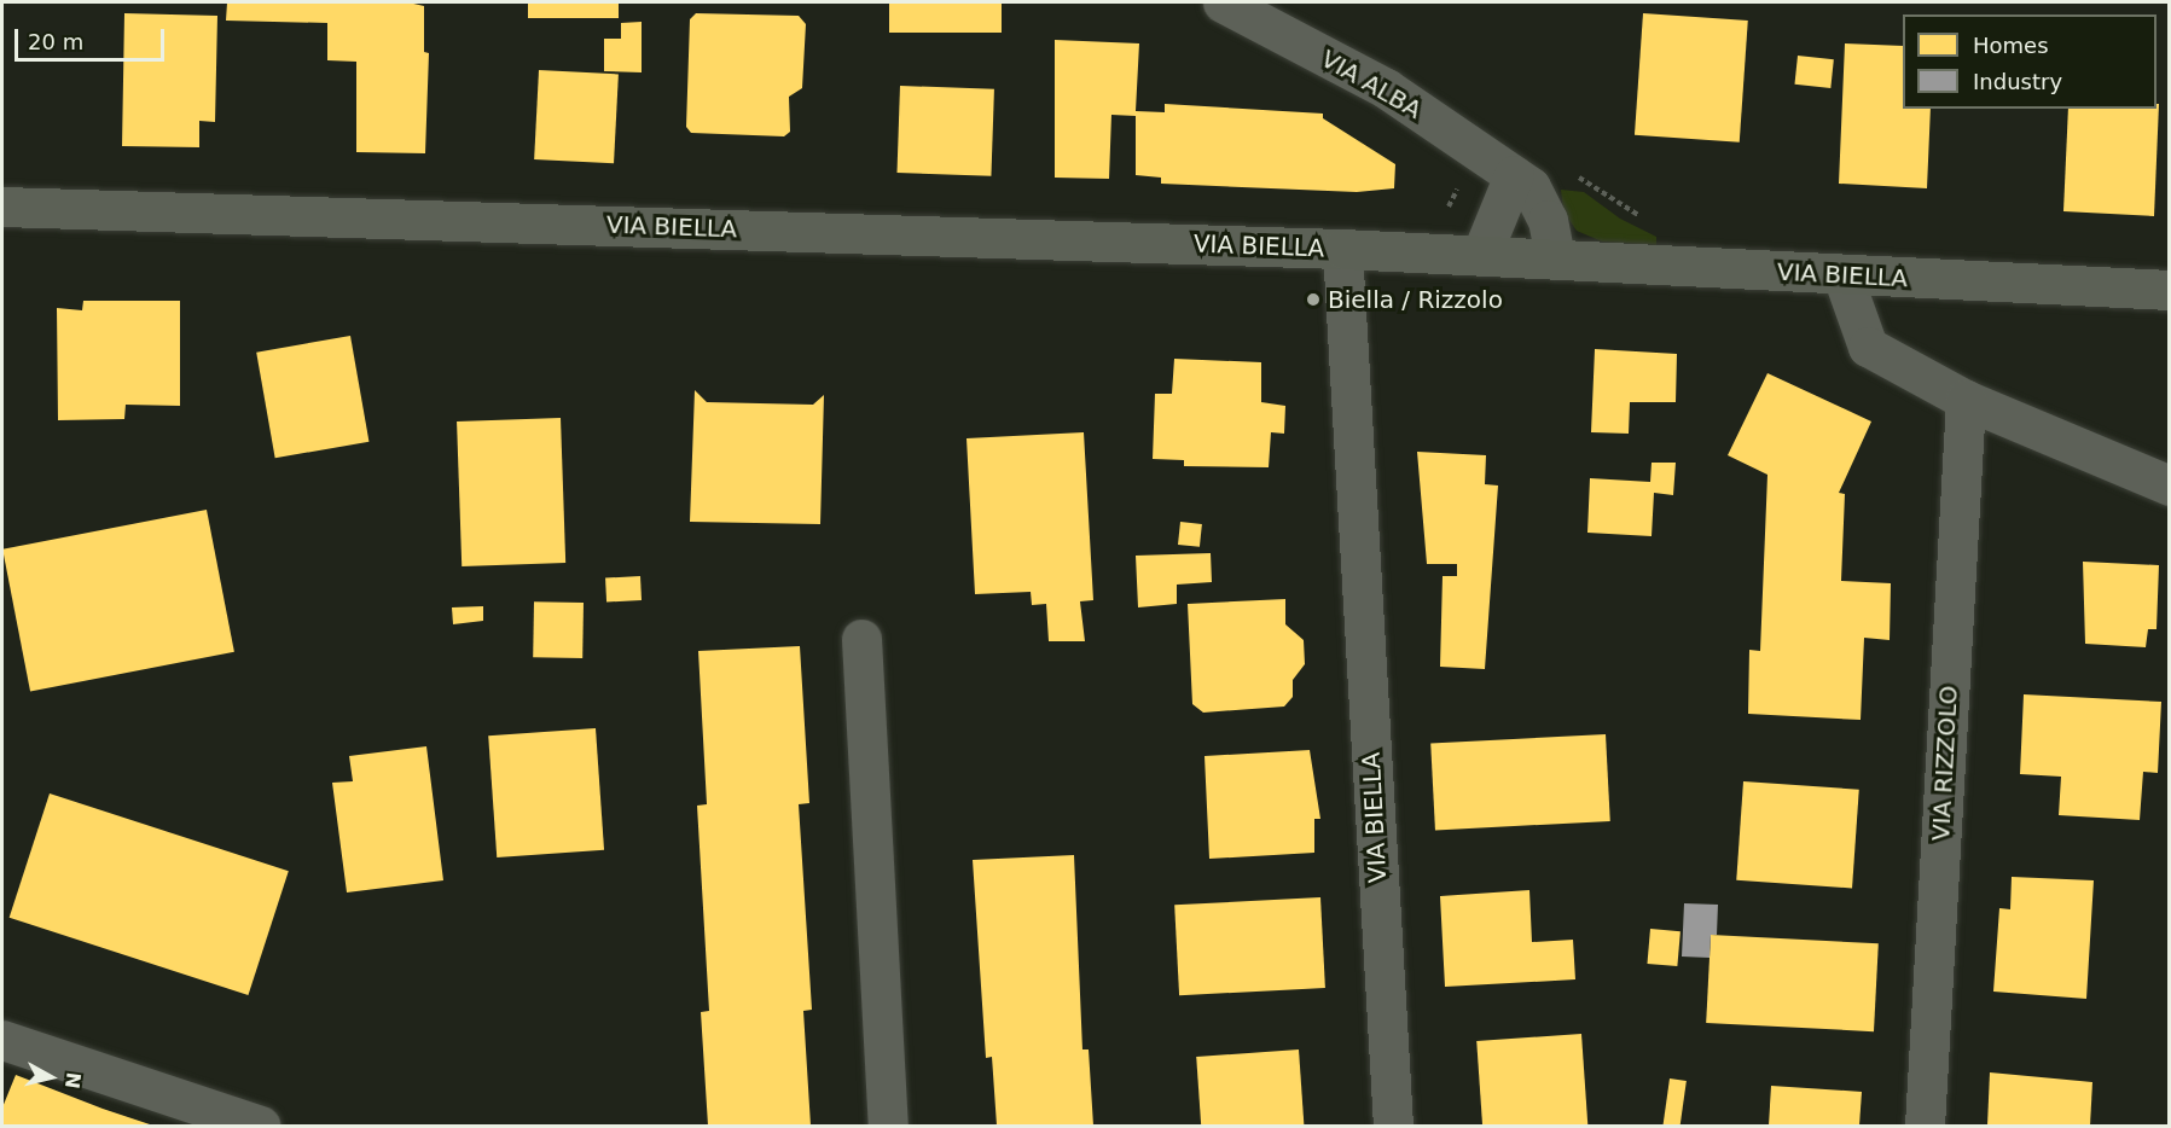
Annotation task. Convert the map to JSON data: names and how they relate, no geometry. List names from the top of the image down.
{
  "streets": {
    "main road": ["VIA BIELLA"],
    "street": ["VIA ALBA", "VIA RIZZOLO"]
  },
  "crossings": [
    ["VIA ALBA", "VIA BIELLA"]
  ],
  "places": ["Biella / Rizzolo"],
  "legend": ["Homes", "Industry"],
  "scale_bar": "20 m",
  "north": "right"
}
